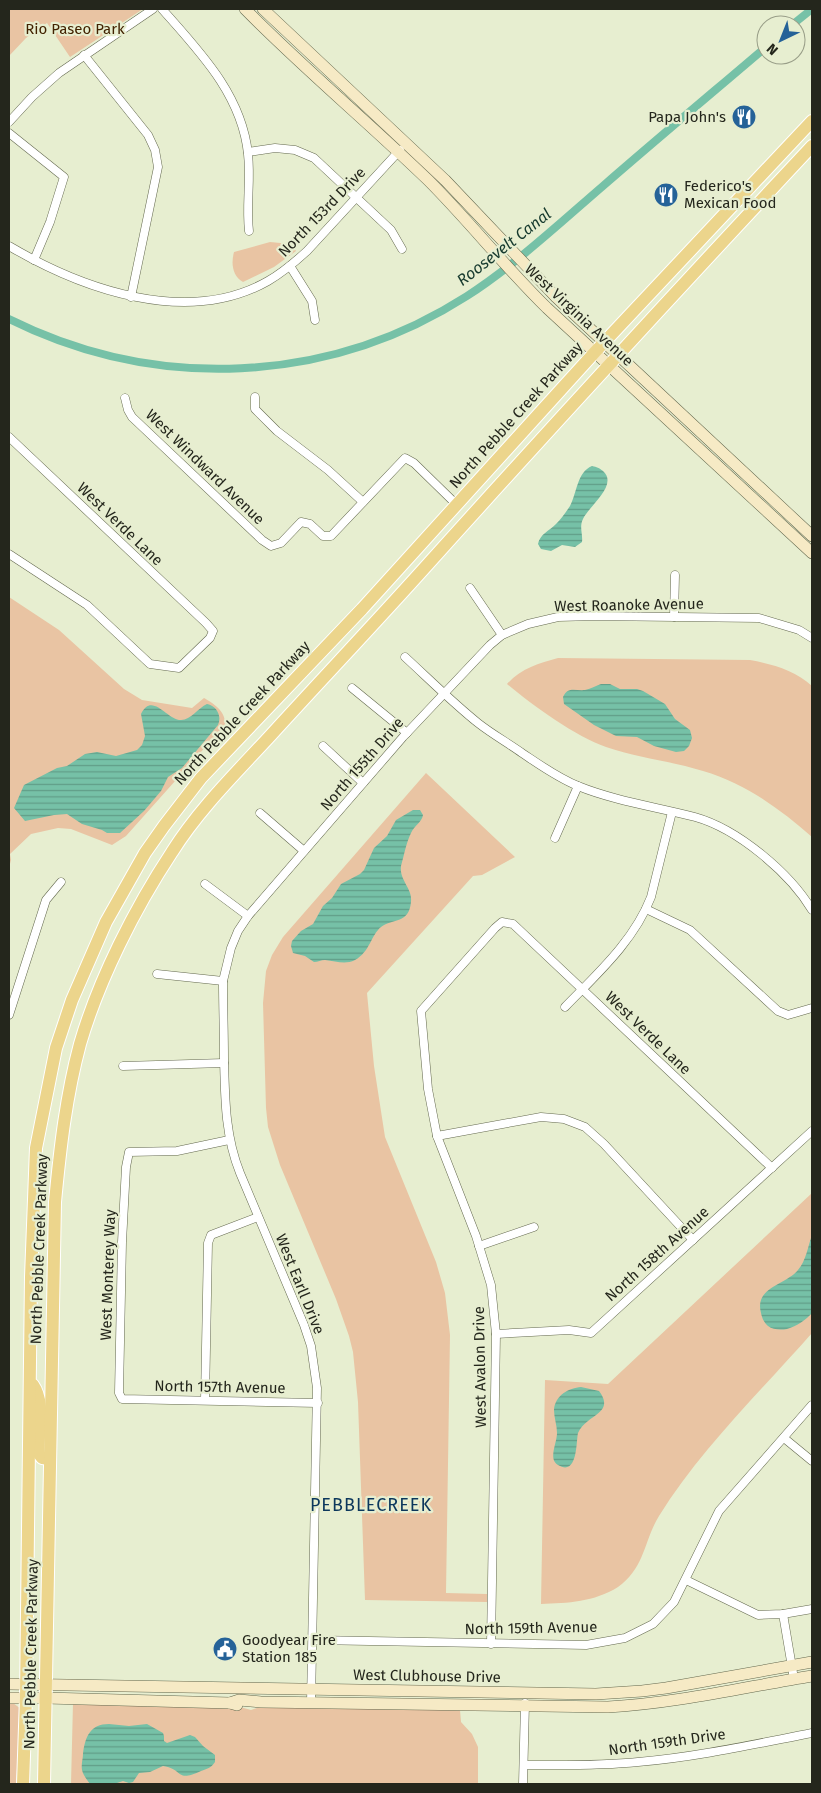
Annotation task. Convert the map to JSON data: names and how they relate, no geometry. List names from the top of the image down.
{
  "streets": {
    "main road": ["North Pebble Creek Parkway"],
    "street": [
      "North 153rd Drive",
      "West Virginia Avenue",
      "West Windward Avenue",
      "West Verde Lane",
      "West Roanoke Avenue",
      "North 155th Drive",
      "North 158th Avenue",
      "West Monterey Way",
      "West Earll Drive",
      "West Avalon Drive",
      "North 157th Avenue",
      "North 159th Avenue",
      "West Clubhouse Drive",
      "North 159th Drive"
    ]
  },
  "crossings": [
    ["North 153rd Drive", "West Virginia Avenue"],
    ["West Virginia Avenue", "North Pebble Creek Parkway"],
    ["North Pebble Creek Parkway", "West Clubhouse Drive"],
    ["West Verde Lane", "North 158th Avenue"],
    ["West Verde Lane", "West Avalon Drive"],
    ["West Roanoke Avenue", "North 155th Drive"],
    ["North 155th Drive", "West Earll Drive"],
    ["North 158th Avenue", "West Avalon Drive"],
    ["West Monterey Way", "West Earll Drive"],
    ["West Monterey Way", "North 157th Avenue"],
    ["West Earll Drive", "North 157th Avenue"],
    ["West Earll Drive", "North 159th Avenue"],
    ["West Earll Drive", "West Clubhouse Drive"],
    ["West Avalon Drive", "North 159th Avenue"]
  ],
  "districts": ["PEBBLECREEK"],
  "water": ["Roosevelt Canal"],
  "parks": ["Rio Paseo Park"],
  "places": {
    "restaurant": ["Papa John's", "Federico's Mexican Food"],
    "public building": ["Goodyear Fire Station 185"]
  },
  "north": "bottom left"
}
